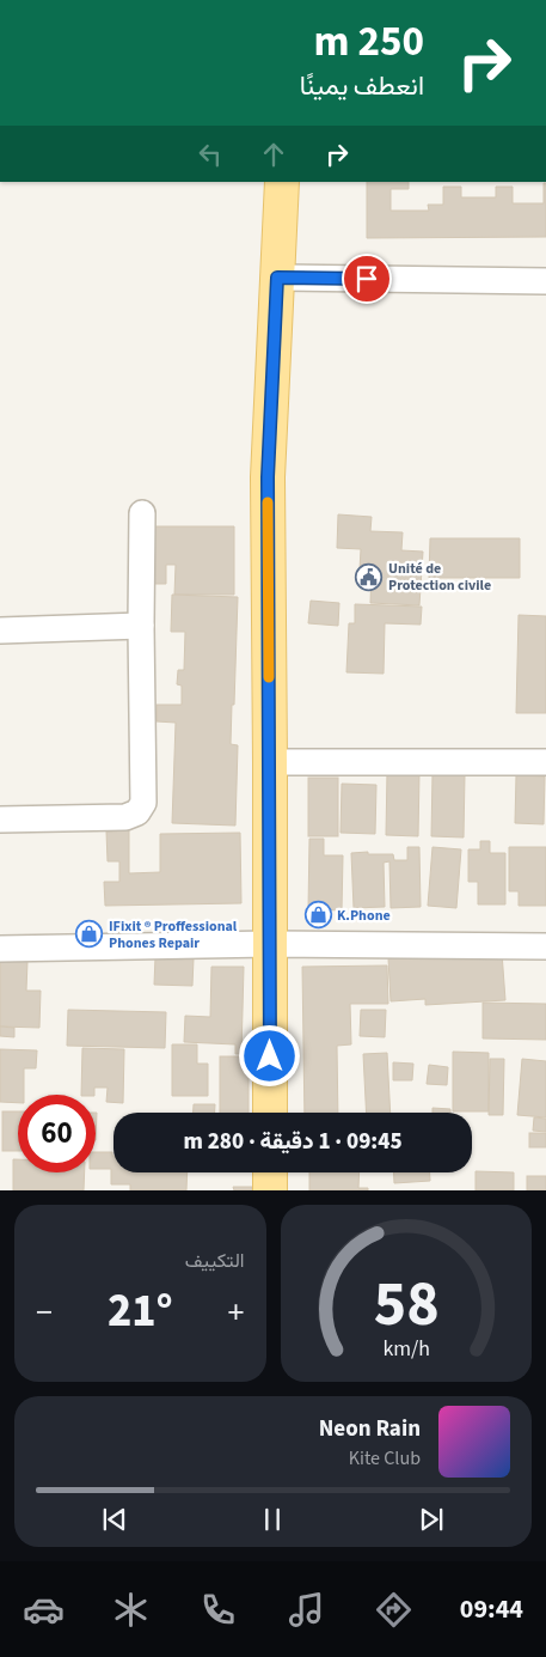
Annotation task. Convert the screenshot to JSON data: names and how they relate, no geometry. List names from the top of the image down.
{
  "places": {
    "public building": ["Unité de Protection civile"],
    "shop": ["K.Phone", "IFixit ® Proffessional Phones Repair"]
  },
  "page": {
    "turn": ["250 m", "انعطف يمينًا"],
    "limit": "60",
    "trip": "09:45 · 1 دقيقة · 280 m",
    "tile": "التكييف",
    "heat": ["−", "21°", "+"],
    "song": ["Neon Rain", "Kite Club"],
    "tabs": "09:44",
    "gauge": ["58", "km/h"]
  }
}
